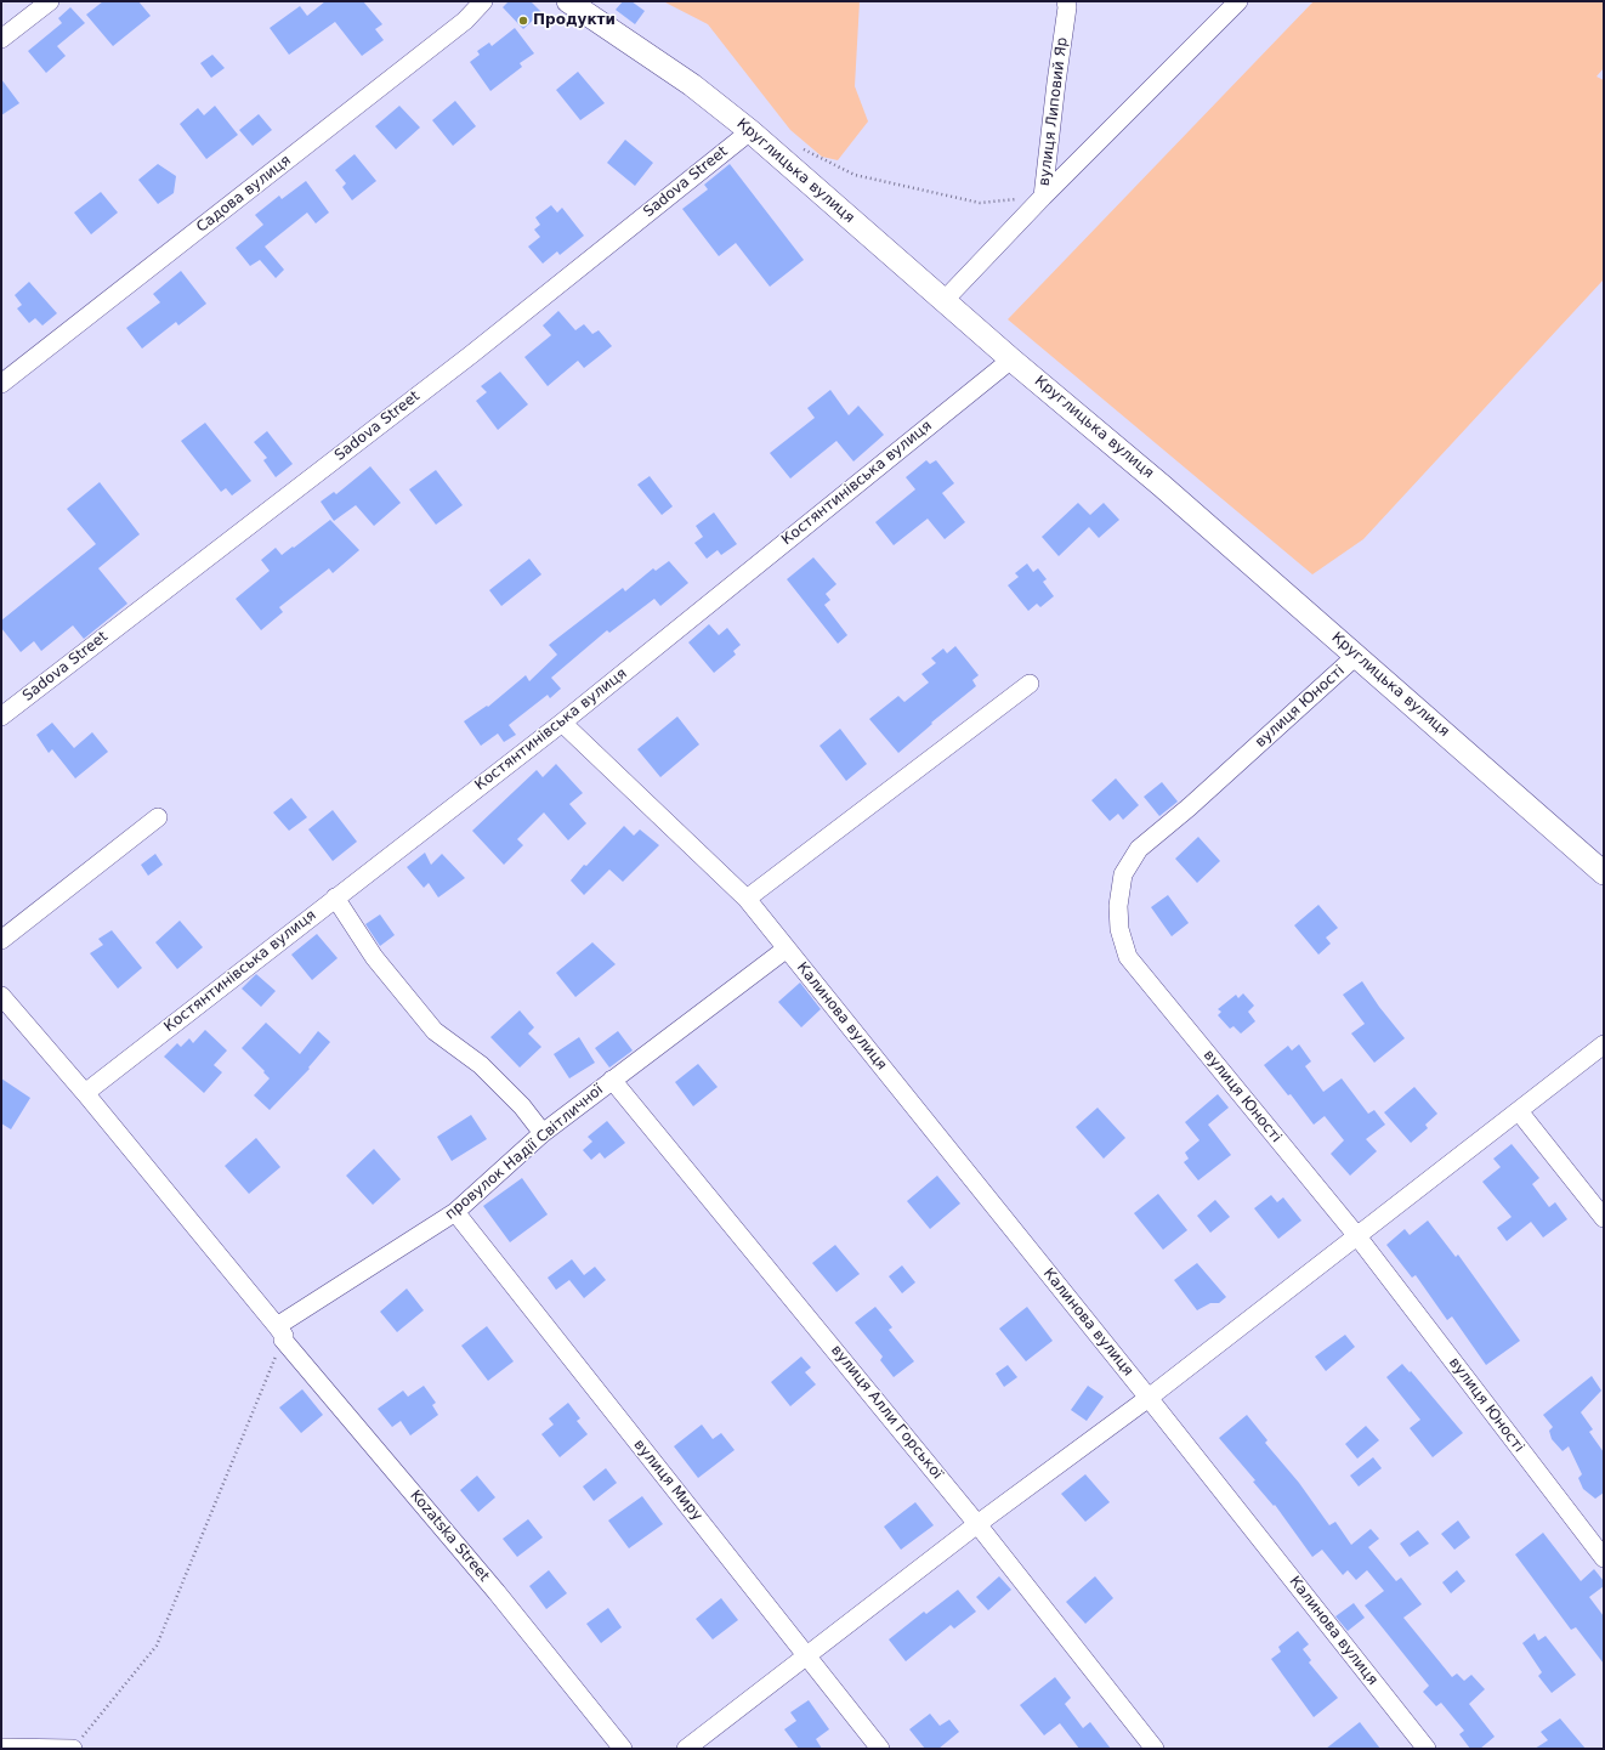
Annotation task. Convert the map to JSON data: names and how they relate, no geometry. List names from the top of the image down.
{
  "streets": {
    "street": [
      "вулиця Липовий Яр",
      "Круглицька вулиця",
      "Sadova Street",
      "Садова вулиця",
      "Костянтинівська вулиця",
      "вулиця Юності",
      "Калинова вулиця",
      "провулок Надії Світличної",
      "вулиця Алли Горської",
      "вулиця Миру",
      "Kozatska Street"
    ]
  },
  "crossings": [
    ["вулиця Липовий Яр", "Круглицька вулиця"],
    ["Круглицька вулиця", "Sadova Street"],
    ["Круглицька вулиця", "Костянтинівська вулиця"],
    ["Круглицька вулиця", "вулиця Юності"],
    ["Костянтинівська вулиця", "Калинова вулиця"],
    ["Костянтинівська вулиця", "Kozatska Street"],
    ["Калинова вулиця", "провулок Надії Світличної"],
    ["провулок Надії Світличної", "вулиця Алли Горської"],
    ["провулок Надії Світличної", "вулиця Миру"],
    ["провулок Надії Світличної", "Kozatska Street"]
  ],
  "places": ["Продукти"]
}
